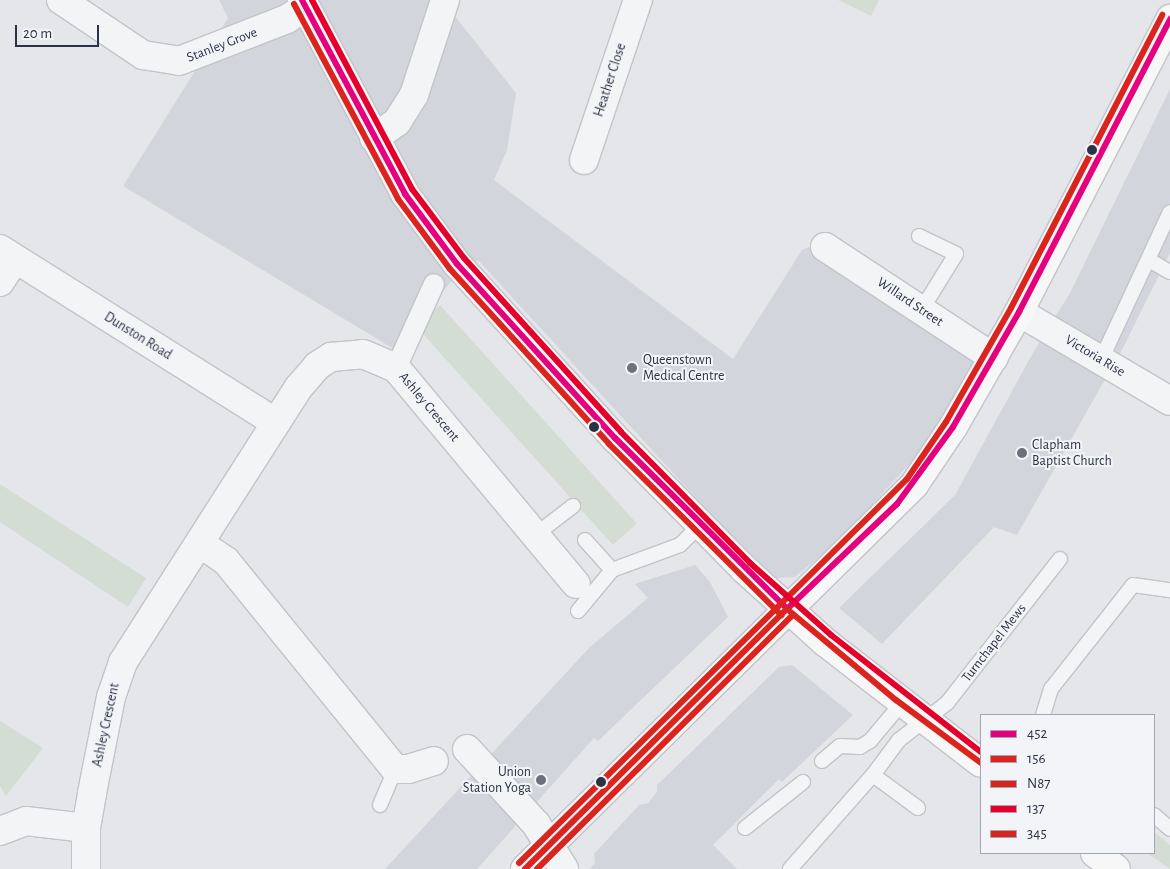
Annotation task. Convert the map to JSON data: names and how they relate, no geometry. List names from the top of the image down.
{
  "streets": {
    "street": [
      "Stanley Grove",
      "Heather Close",
      "Willard Street",
      "Dunston Road",
      "Victoria Rise",
      "Ashley Crescent"
    ],
    "lane": ["Turnchapel Mews"]
  },
  "crossings": [
    ["Dunston Road", "Ashley Crescent"]
  ],
  "places": ["Queenstown Medical Centre", "Clapham Baptist Church", "Union Station Yoga"],
  "lines": [
    "transit line 452",
    "transit line 137",
    "transit line 156",
    "transit line N87",
    "transit line 345"
  ],
  "legend": [
    "452",
    "156",
    "N87",
    "137",
    "345"
  ],
  "scale_bar": "20 m"
}
